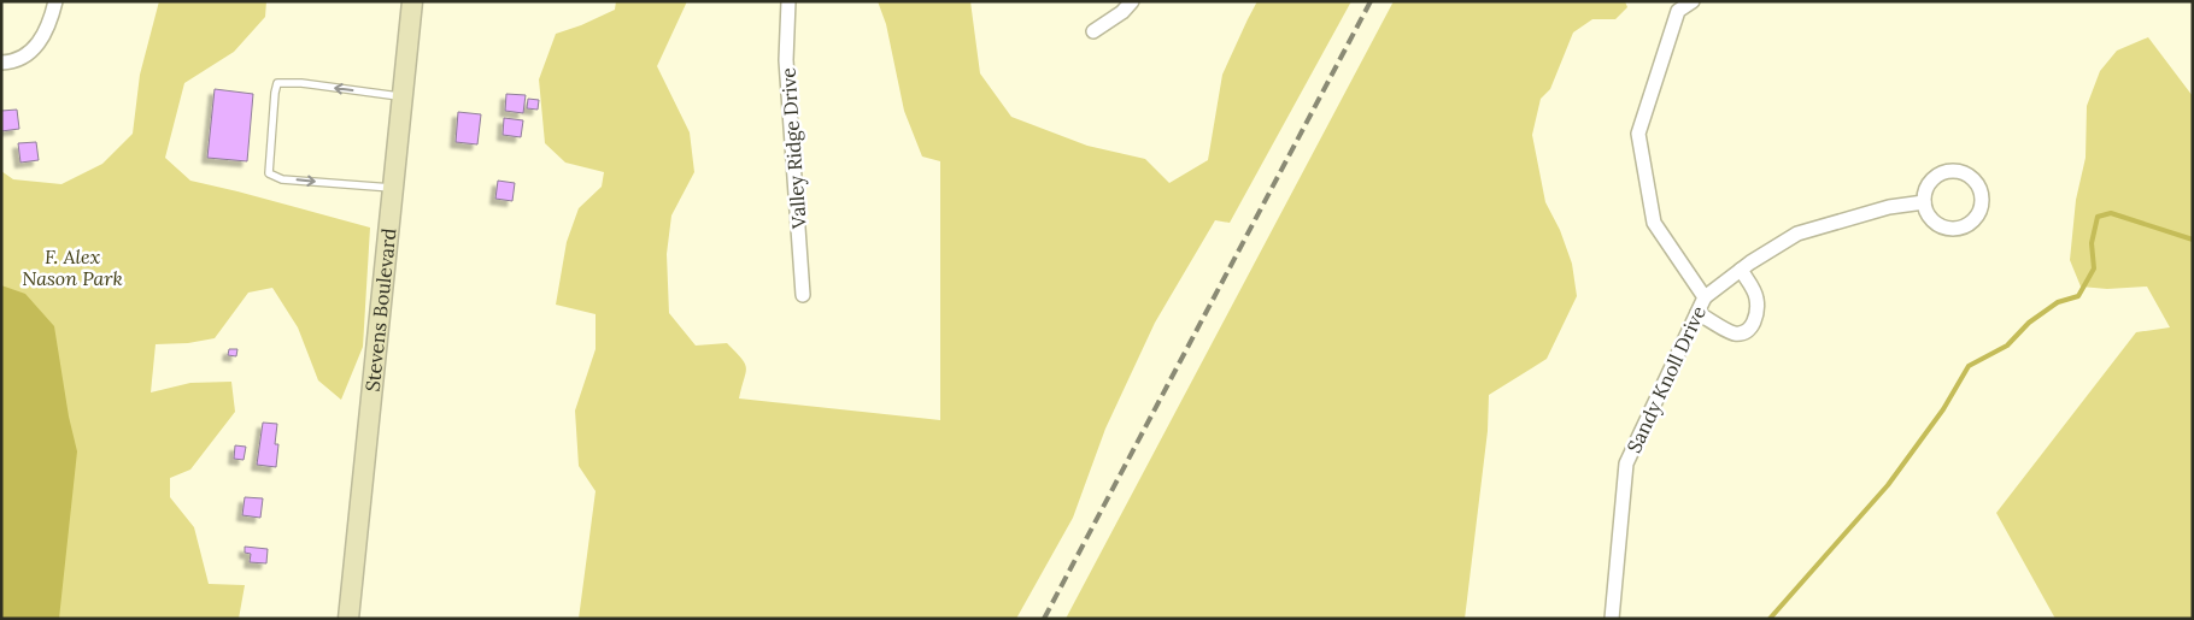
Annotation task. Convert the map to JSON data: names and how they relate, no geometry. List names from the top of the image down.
{
  "streets": {
    "street": ["Valley Ridge Drive", "Stevens Boulevard", "Sandy Knoll Drive"]
  },
  "parks": ["F. Alex Nason Park"]
}
